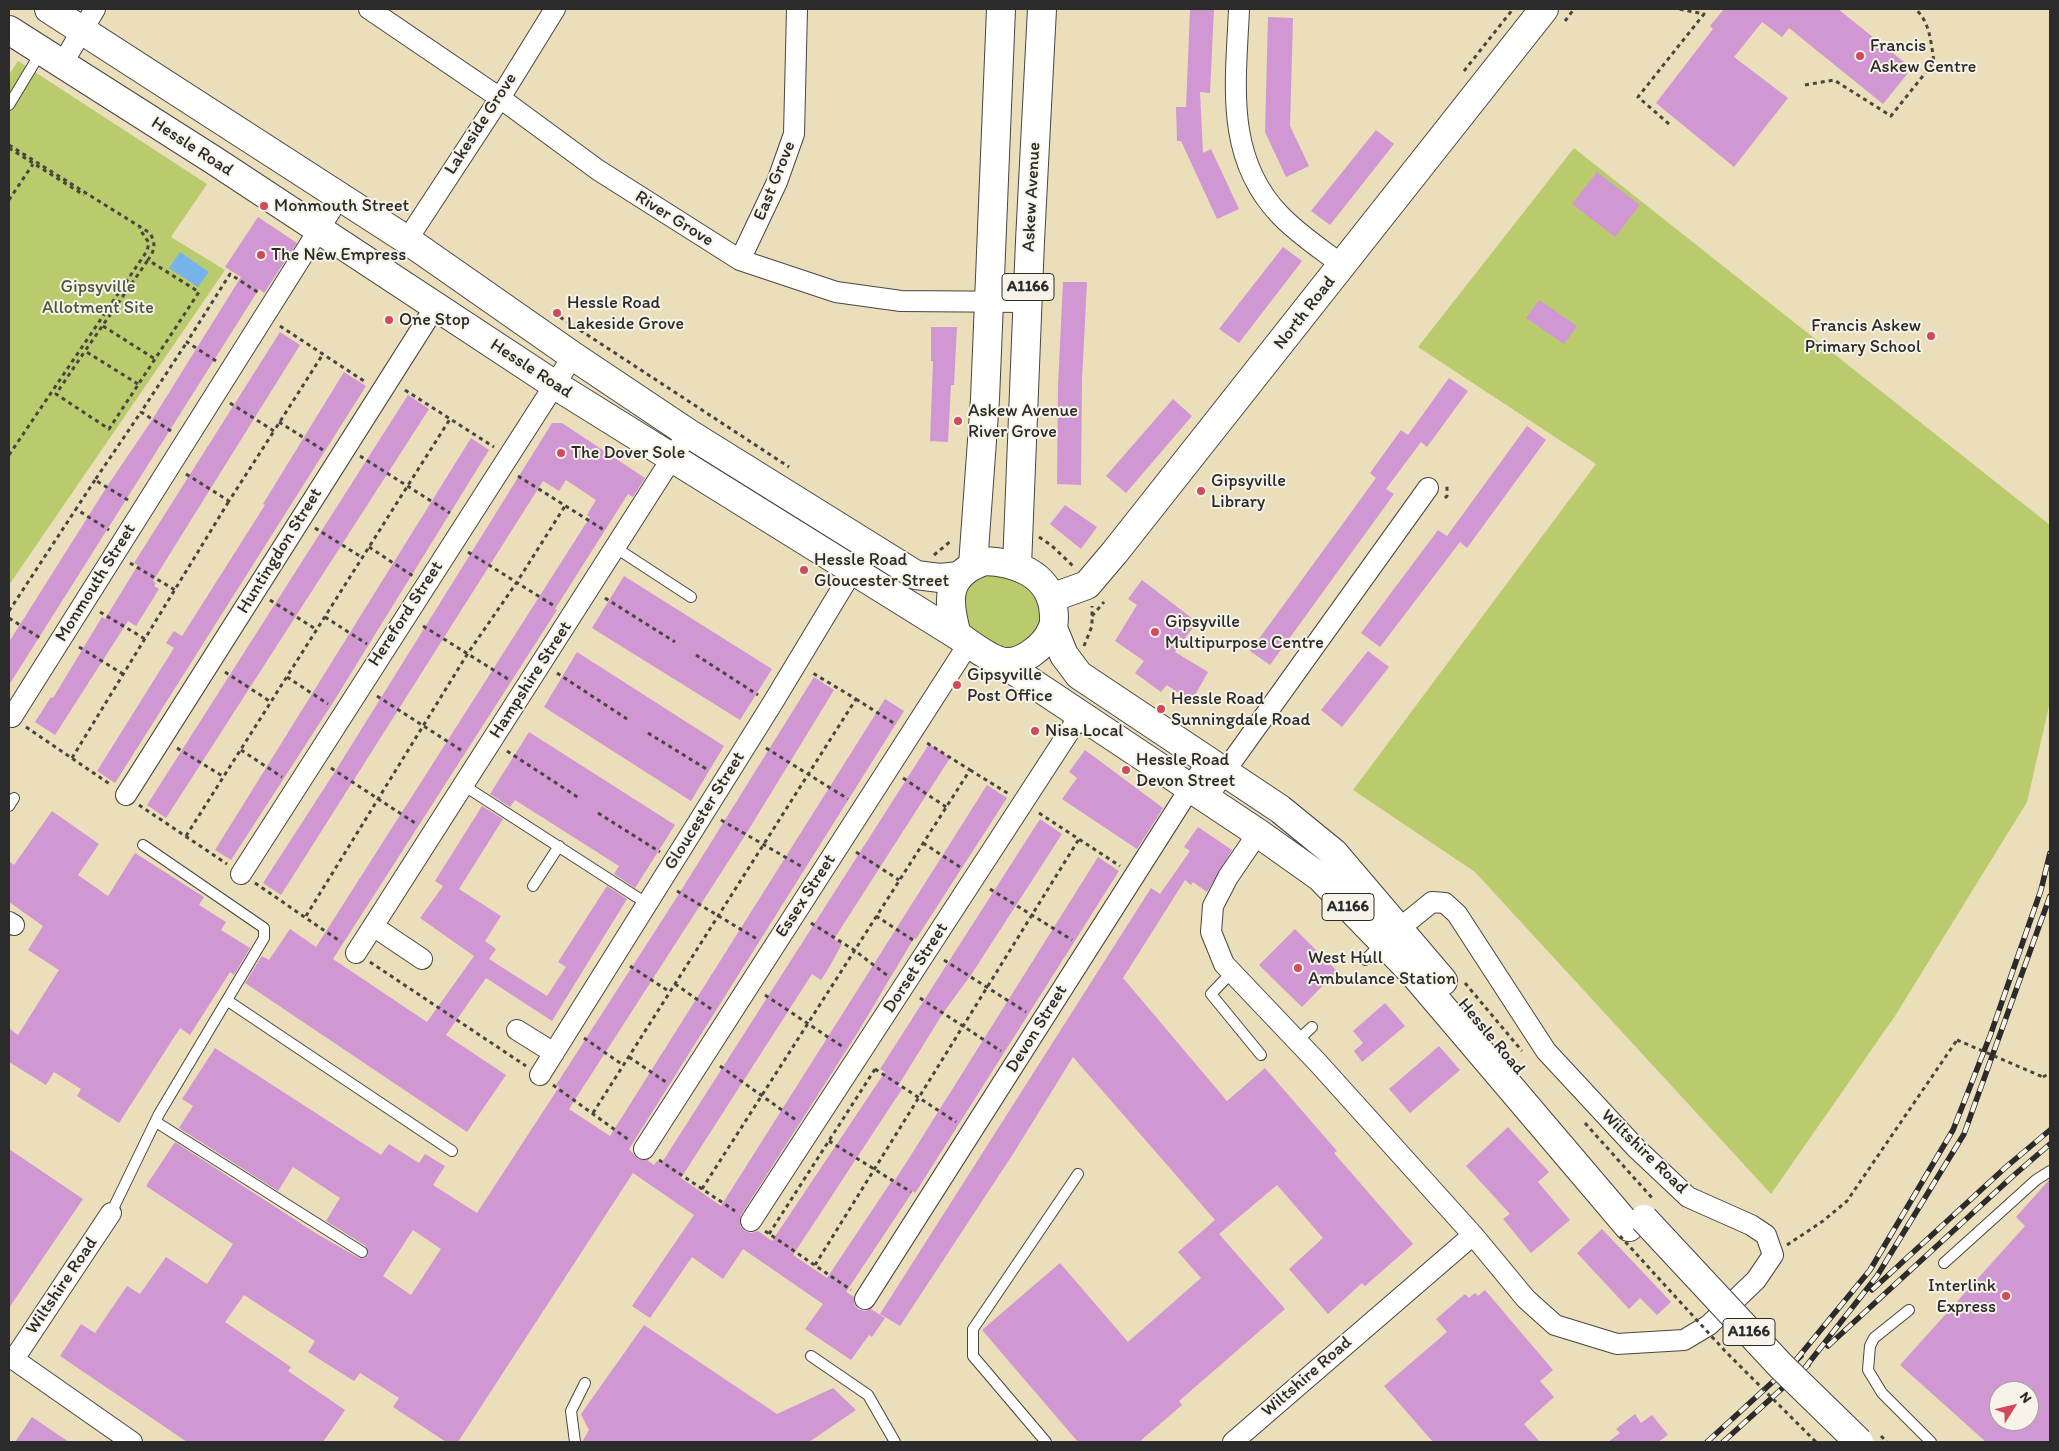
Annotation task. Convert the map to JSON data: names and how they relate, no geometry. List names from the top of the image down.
{
  "streets": {
    "main road": [
      "Hessle Road",
      "Askew Avenue",
      "A1166",
      "North Road"
    ],
    "street": [
      "Lakeside Grove",
      "East Grove",
      "River Grove",
      "Huntingdon Street",
      "Monmouth Street",
      "Hereford Street",
      "Hampshire Street",
      "Gloucester Street",
      "Essex Street",
      "Dorset Street",
      "Devon Street",
      "Wiltshire Road"
    ]
  },
  "crossings": [
    ["Lakeside Grove", "Hessle Road"],
    ["Lakeside Grove", "River Grove"],
    ["Hessle Road", "Askew Avenue"],
    ["Hessle Road", "A1166"],
    ["Hessle Road", "North Road"],
    ["Hessle Road", "Huntingdon Street"],
    ["Hessle Road", "Monmouth Street"],
    ["Hessle Road", "Hereford Street"],
    ["Hessle Road", "Hampshire Street"],
    ["Hessle Road", "Gloucester Street"],
    ["Hessle Road", "Essex Street"],
    ["Hessle Road", "Dorset Street"],
    ["Hessle Road", "Devon Street"],
    ["Hessle Road", "Wiltshire Road"],
    ["East Grove", "River Grove"],
    ["Askew Avenue", "River Grove"],
    ["Askew Avenue", "A1166"],
    ["Askew Avenue", "North Road"],
    ["Askew Avenue", "Essex Street"],
    ["River Grove", "A1166"],
    ["A1166", "North Road"],
    ["A1166", "Essex Street"],
    ["North Road", "Essex Street"]
  ],
  "parks": ["Gipsyville Allotment Site"],
  "places": [
    "Francis Askew Centre",
    "Monmouth Street",
    "The New Empress",
    "Hessle Road Lakeside Grove",
    "One Stop",
    "Francis Askew Primary School",
    "Askew Avenue River Grove",
    "The Dover Sole",
    "Gipsyville Library",
    "Hessle Road Gloucester Street",
    "Gipsyville Multipurpose Centre",
    "Gipsyville Post Office",
    "Hessle Road Sunningdale Road",
    "Nisa Local",
    "Hessle Road Devon Street",
    "West Hull Ambulance Station",
    "Interlink Express"
  ],
  "north": "top right"
}
